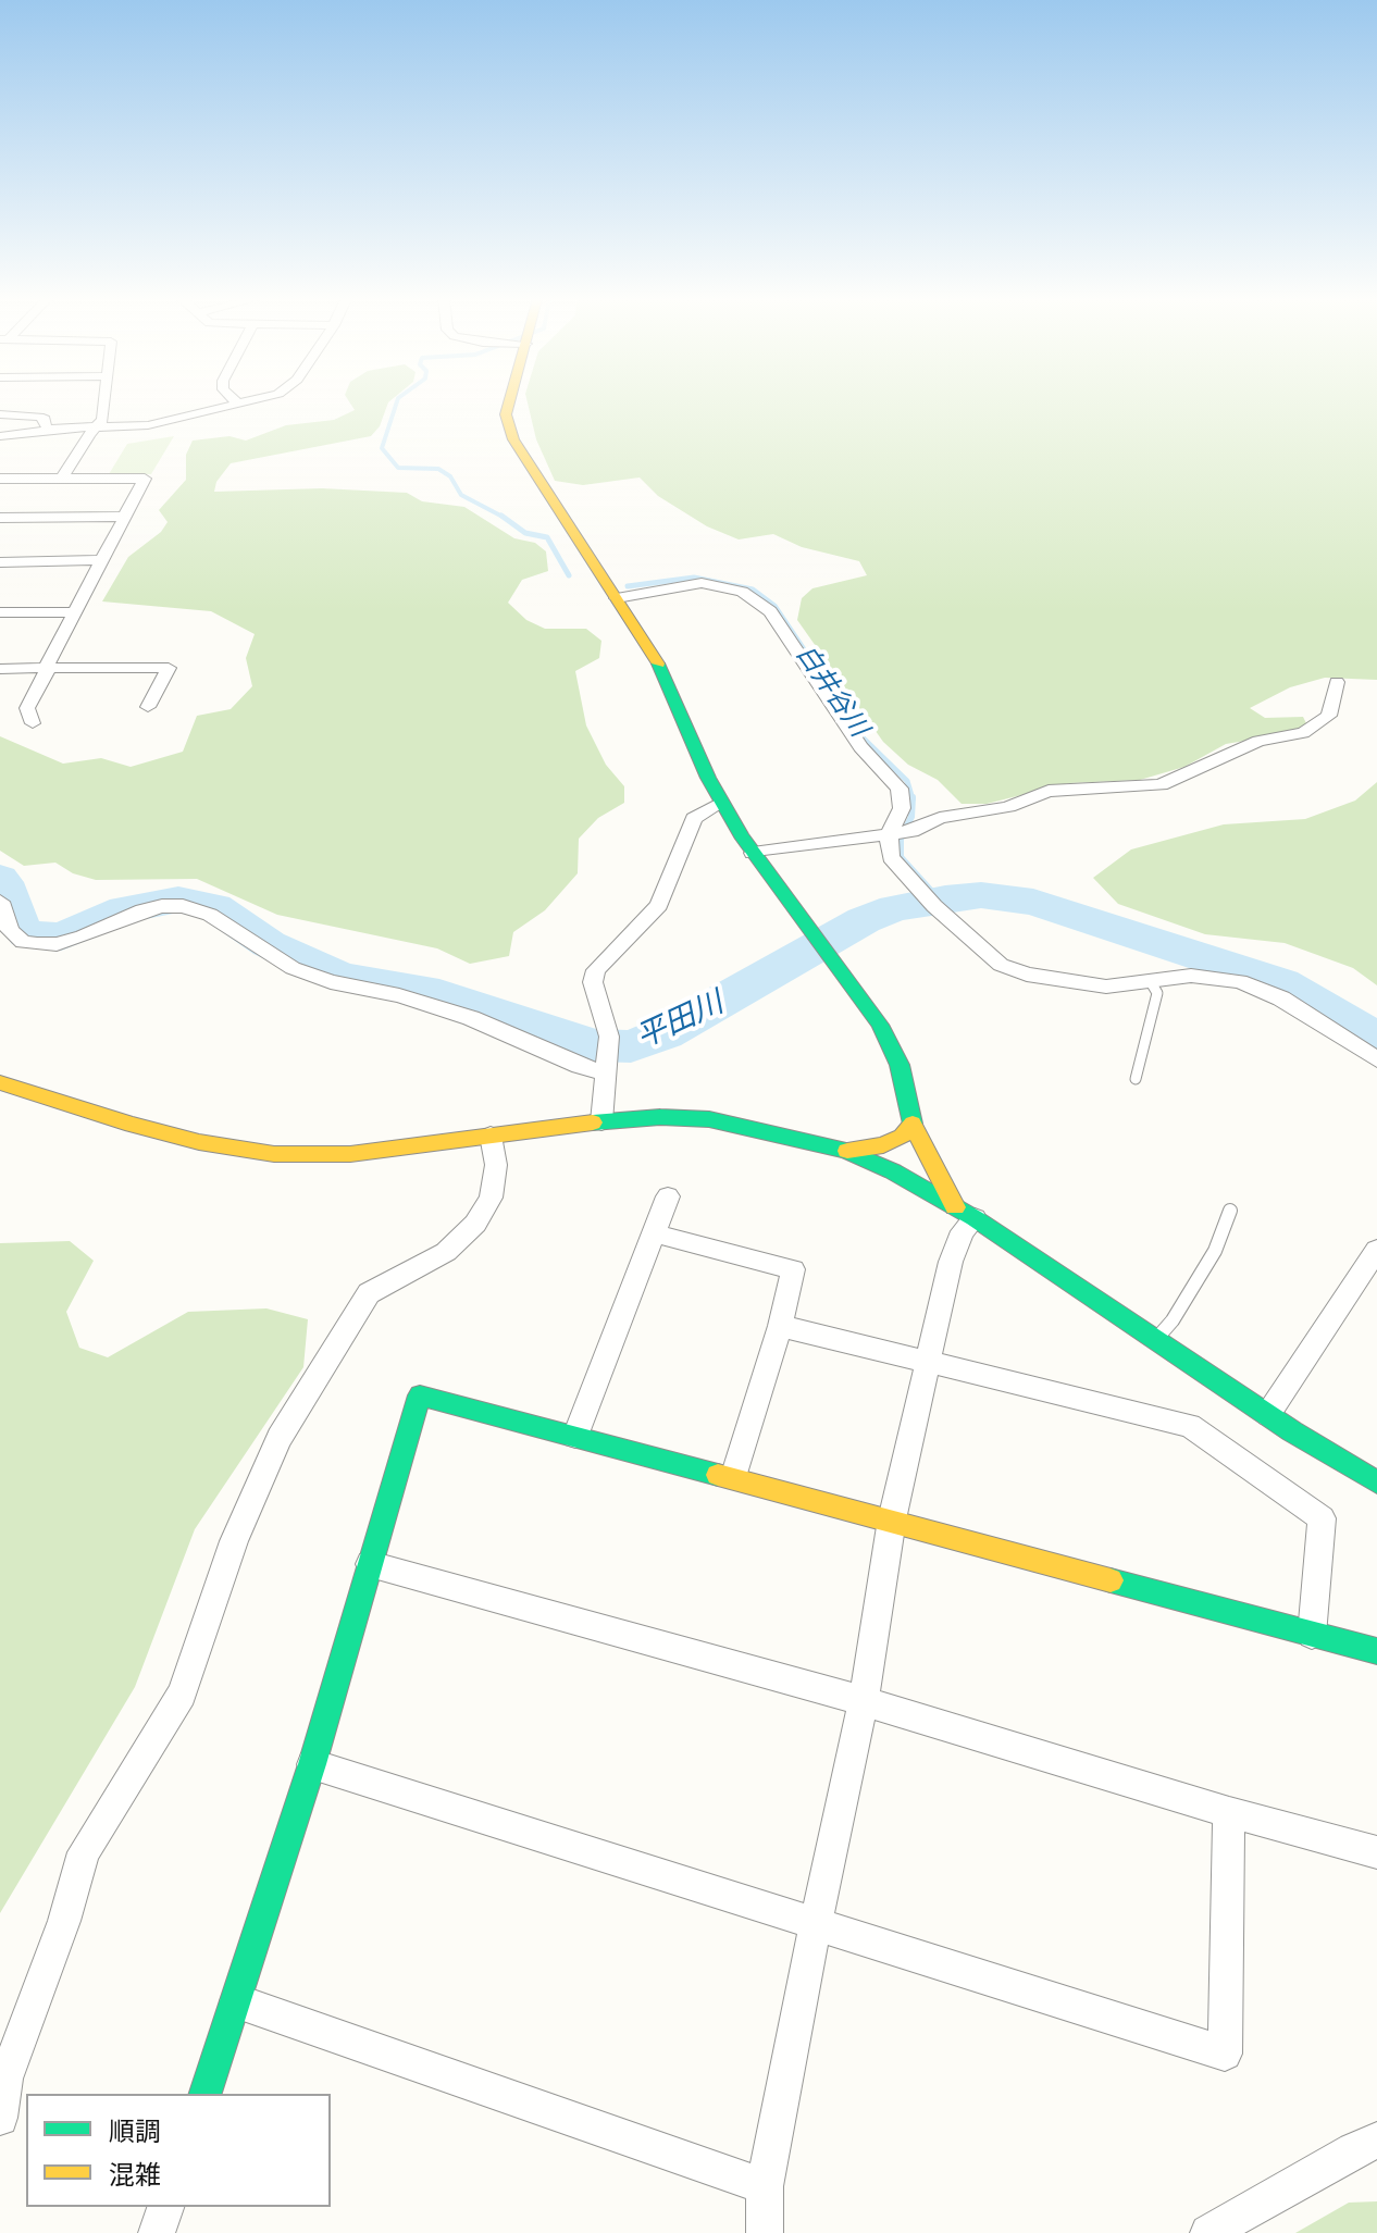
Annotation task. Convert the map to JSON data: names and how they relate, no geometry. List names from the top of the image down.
{
  "water": ["白井谷川", "平田川"],
  "legend": ["順調", "混雑"]
}
